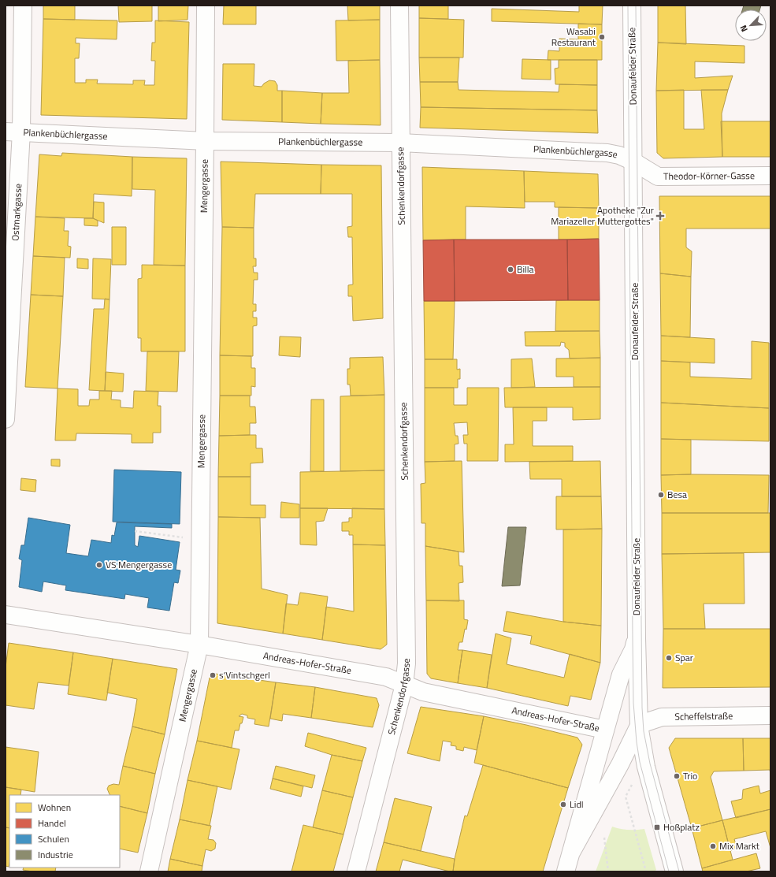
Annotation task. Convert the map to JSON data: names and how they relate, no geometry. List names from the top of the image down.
{
  "streets": {
    "street": [
      "Donaufelder Straße",
      "Plankenbüchlergasse",
      "Theodor-Körner-Gasse",
      "Mengergasse",
      "Schenkendorfgasse",
      "Ostmarkgasse",
      "Andreas-Hofer-Straße",
      "Scheffelstraße"
    ]
  },
  "crossings": [
    ["Donaufelder Straße", "Plankenbüchlergasse"],
    ["Donaufelder Straße", "Theodor-Körner-Gasse"],
    ["Plankenbüchlergasse", "Theodor-Körner-Gasse"],
    ["Plankenbüchlergasse", "Mengergasse"],
    ["Plankenbüchlergasse", "Schenkendorfgasse"],
    ["Plankenbüchlergasse", "Ostmarkgasse"],
    ["Mengergasse", "Andreas-Hofer-Straße"],
    ["Schenkendorfgasse", "Andreas-Hofer-Straße"]
  ],
  "places": {
    "other": [
      "Wasabi Restaurant",
      "Billa",
      "Besa",
      "VS Mengergasse",
      "Spar",
      "s‘Vintschgerl",
      "Trio",
      "Lidl",
      "Mix Markt"
    ],
    "health": ["Apotheke \"Zur Mariazeller Muttergottes\""],
    "transit": ["Hoßplatz"]
  },
  "legend": [
    "Wohnen",
    "Handel",
    "Schulen",
    "Industrie"
  ],
  "north": "bottom left"
}
